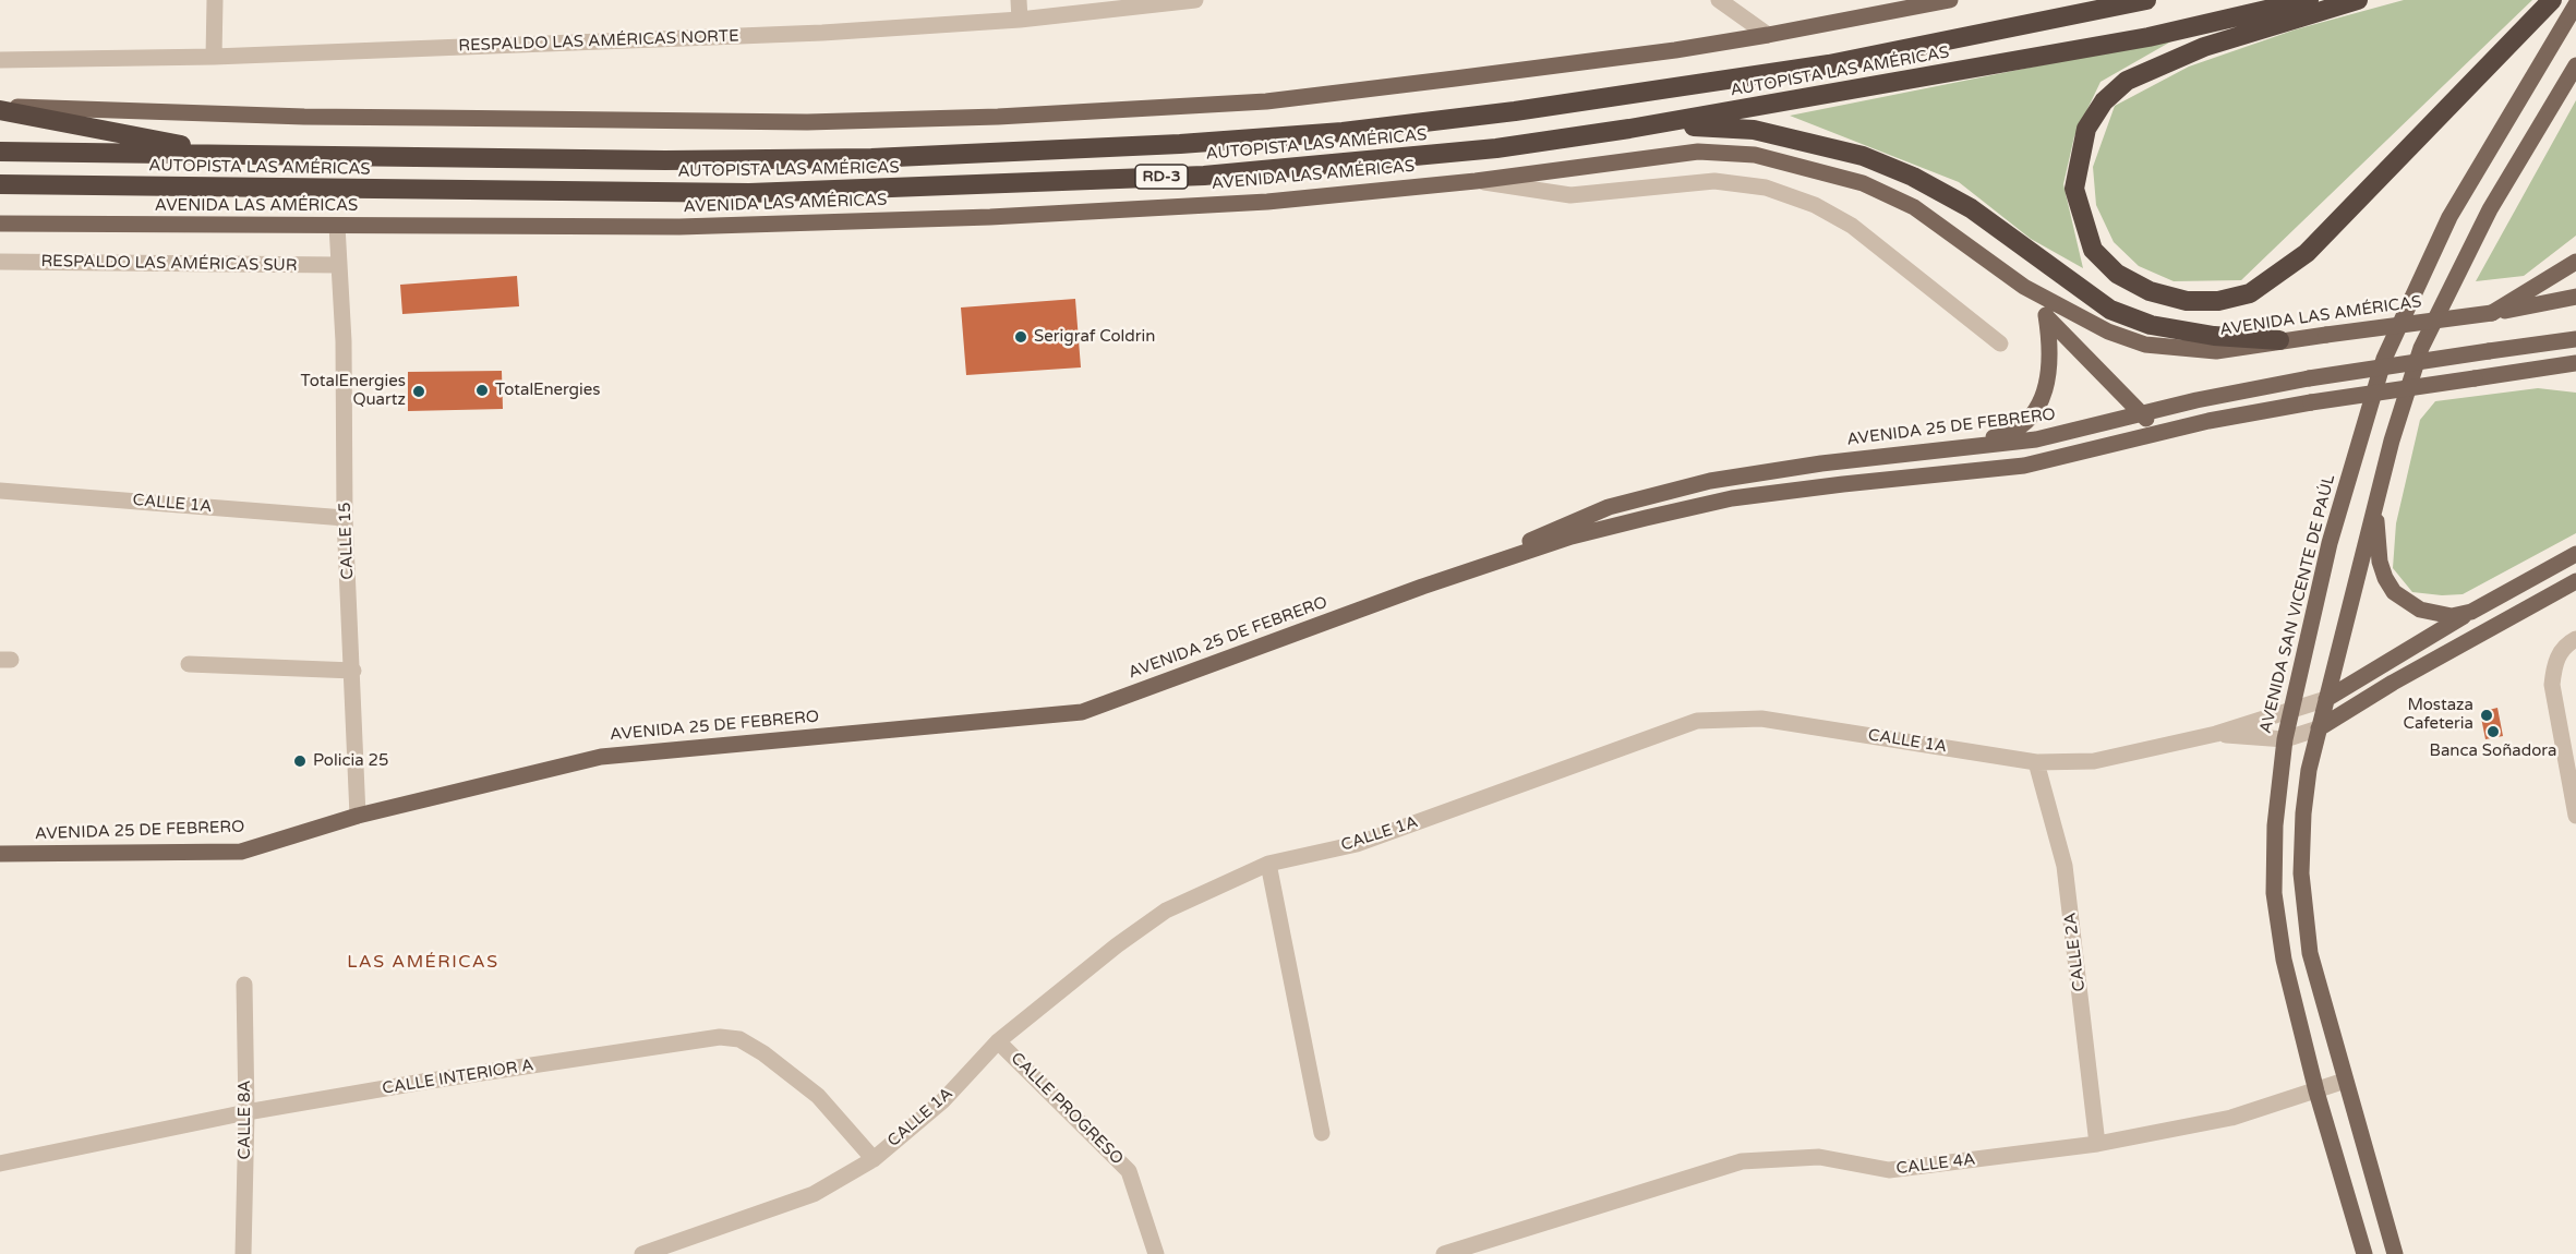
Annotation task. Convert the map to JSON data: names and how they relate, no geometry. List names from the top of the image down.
{
  "streets": {
    "highway": ["AUTOPISTA LAS AMÉRICAS", "RD-3"],
    "main road": ["AVENIDA LAS AMÉRICAS", "AVENIDA 25 DE FEBRERO", "AVENIDA SAN VICENTE DE PAÚL"],
    "street": [
      "RESPALDO LAS AMÉRICAS NORTE",
      "RESPALDO LAS AMÉRICAS SUR",
      "CALLE 1A",
      "CALLE 15",
      "CALLE 2A",
      "CALLE INTERIOR A",
      "CALLE PROGRESO",
      "CALLE 8A",
      "CALLE 4A"
    ]
  },
  "crossings": [
    ["AVENIDA LAS AMÉRICAS", "CALLE 15"],
    ["RESPALDO LAS AMÉRICAS SUR", "CALLE 15"],
    ["AVENIDA 25 DE FEBRERO", "CALLE 15"],
    ["CALLE 1A", "CALLE 15"],
    ["CALLE 1A", "AVENIDA SAN VICENTE DE PAÚL"],
    ["CALLE 1A", "CALLE 2A"],
    ["CALLE 1A", "CALLE INTERIOR A"],
    ["CALLE 1A", "CALLE PROGRESO"],
    ["AVENIDA SAN VICENTE DE PAÚL", "CALLE 4A"],
    ["CALLE 2A", "CALLE 4A"],
    ["CALLE INTERIOR A", "CALLE 8A"]
  ],
  "districts": ["LAS AMÉRICAS"],
  "places": [
    "Serigraf Coldrin",
    "TotalEnergies",
    "TotalEnergies Quartz",
    "Mostaza Cafeteria",
    "Banca Soñadora",
    "Policia 25"
  ]
}
